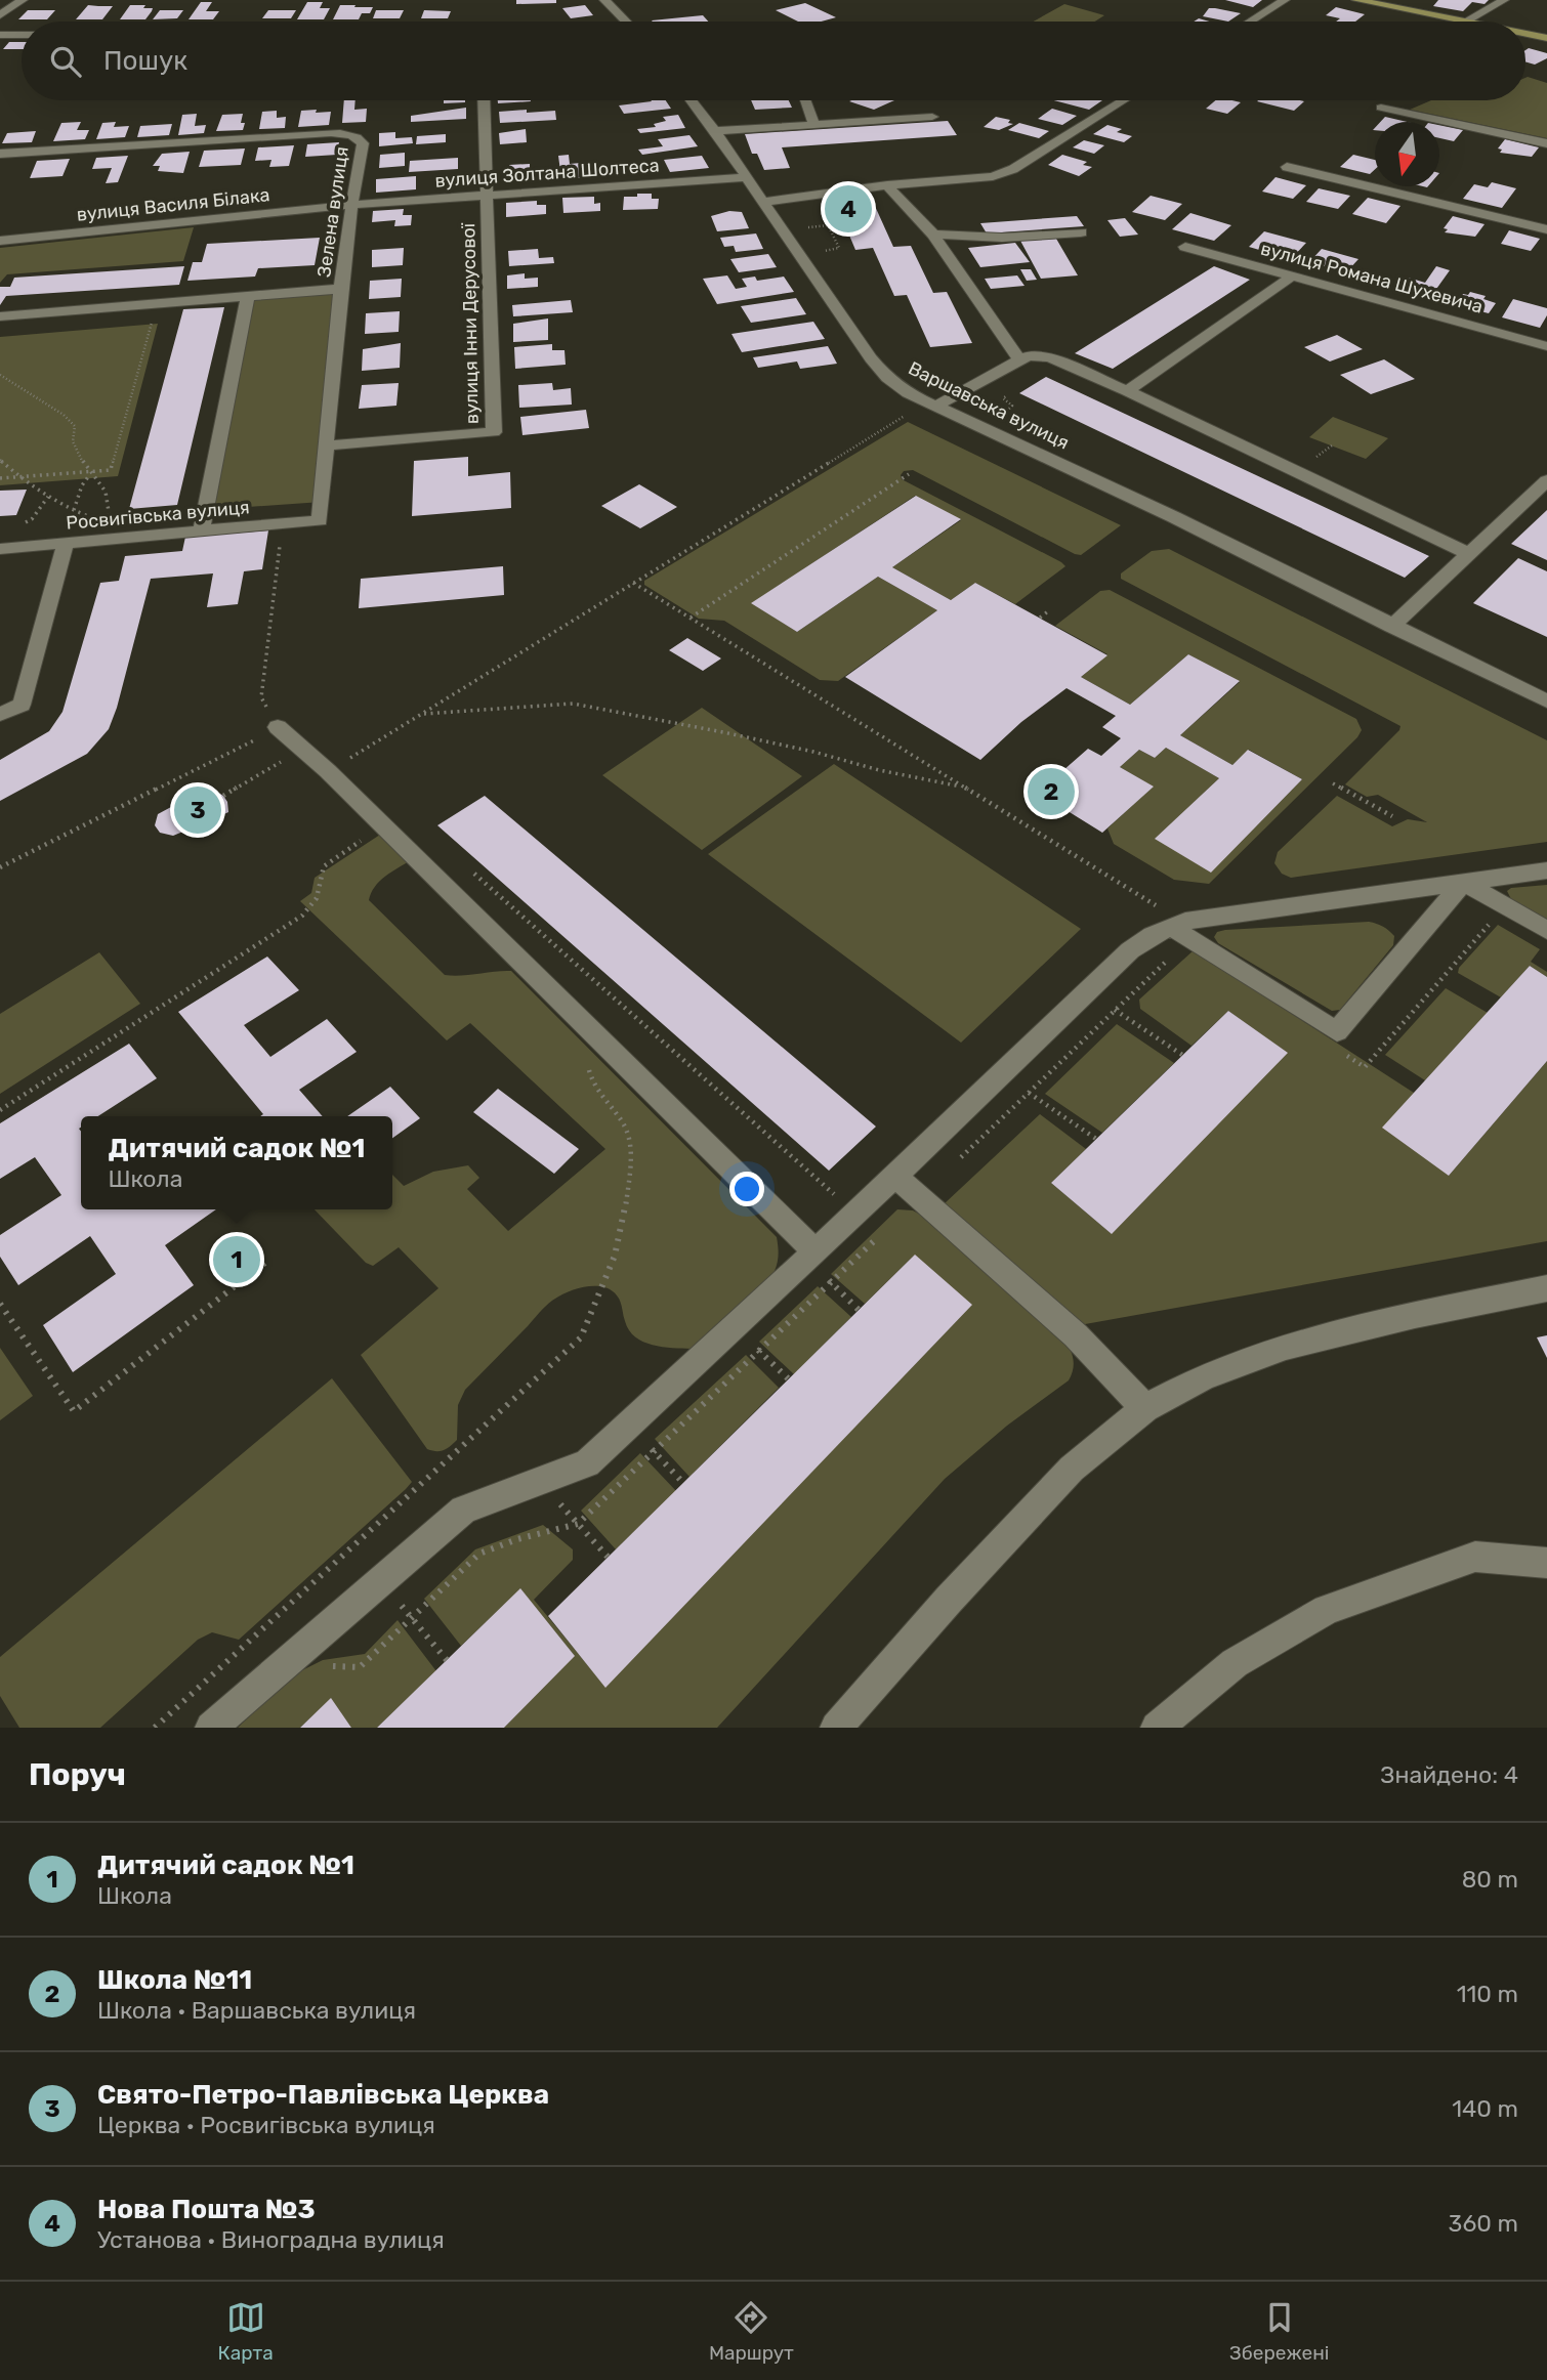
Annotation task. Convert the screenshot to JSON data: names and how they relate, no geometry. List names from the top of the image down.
{
  "streets": {
    "street": [
      "вулиця Золтана Шолтеса",
      "вулиця Василя Білака",
      "Зелена вулиця",
      "вулиця Романа Шухевича",
      "вулиця Інни Дерусової",
      "Варшавська вулиця",
      "Росвигівська вулиця"
    ]
  },
  "crossings": [
    ["вулиця Золтана Шолтеса", "вулиця Василя Білака"],
    ["вулиця Золтана Шолтеса", "Зелена вулиця"],
    ["вулиця Золтана Шолтеса", "вулиця Інни Дерусової"],
    ["вулиця Золтана Шолтеса", "Варшавська вулиця"],
    ["вулиця Василя Білака", "Зелена вулиця"],
    ["Зелена вулиця", "вулиця Інни Дерусової"],
    ["Зелена вулиця", "Росвигівська вулиця"]
  ],
  "north": "bottom",
  "page": {
    "search": "Пошук",
    "pins": [
      "4",
      "2",
      "3",
      "1"
    ],
    "popup": ["Дитячий садок №1", "Школа"],
    "heading": ["Поруч", "Знайдено: 4"],
    "list": [
      {
        "mark": "1",
        "name": "Дитячий садок №1",
        "note": "Школа",
        "value": "80 m"
      },
      {
        "mark": "2",
        "name": "Школа №11",
        "note": "Школа · Варшавська вулиця",
        "value": "110 m"
      },
      {
        "mark": "3",
        "name": "Свято-Петро-Павлівська Церква",
        "note": "Церква · Росвигівська вулиця",
        "value": "140 m"
      },
      {
        "mark": "4",
        "name": "Нова Пошта №3",
        "note": "Установа · Виноградна вулиця",
        "value": "360 m"
      }
    ],
    "nav": ["Карта", "Маршрут", "Збережені"]
  }
}
